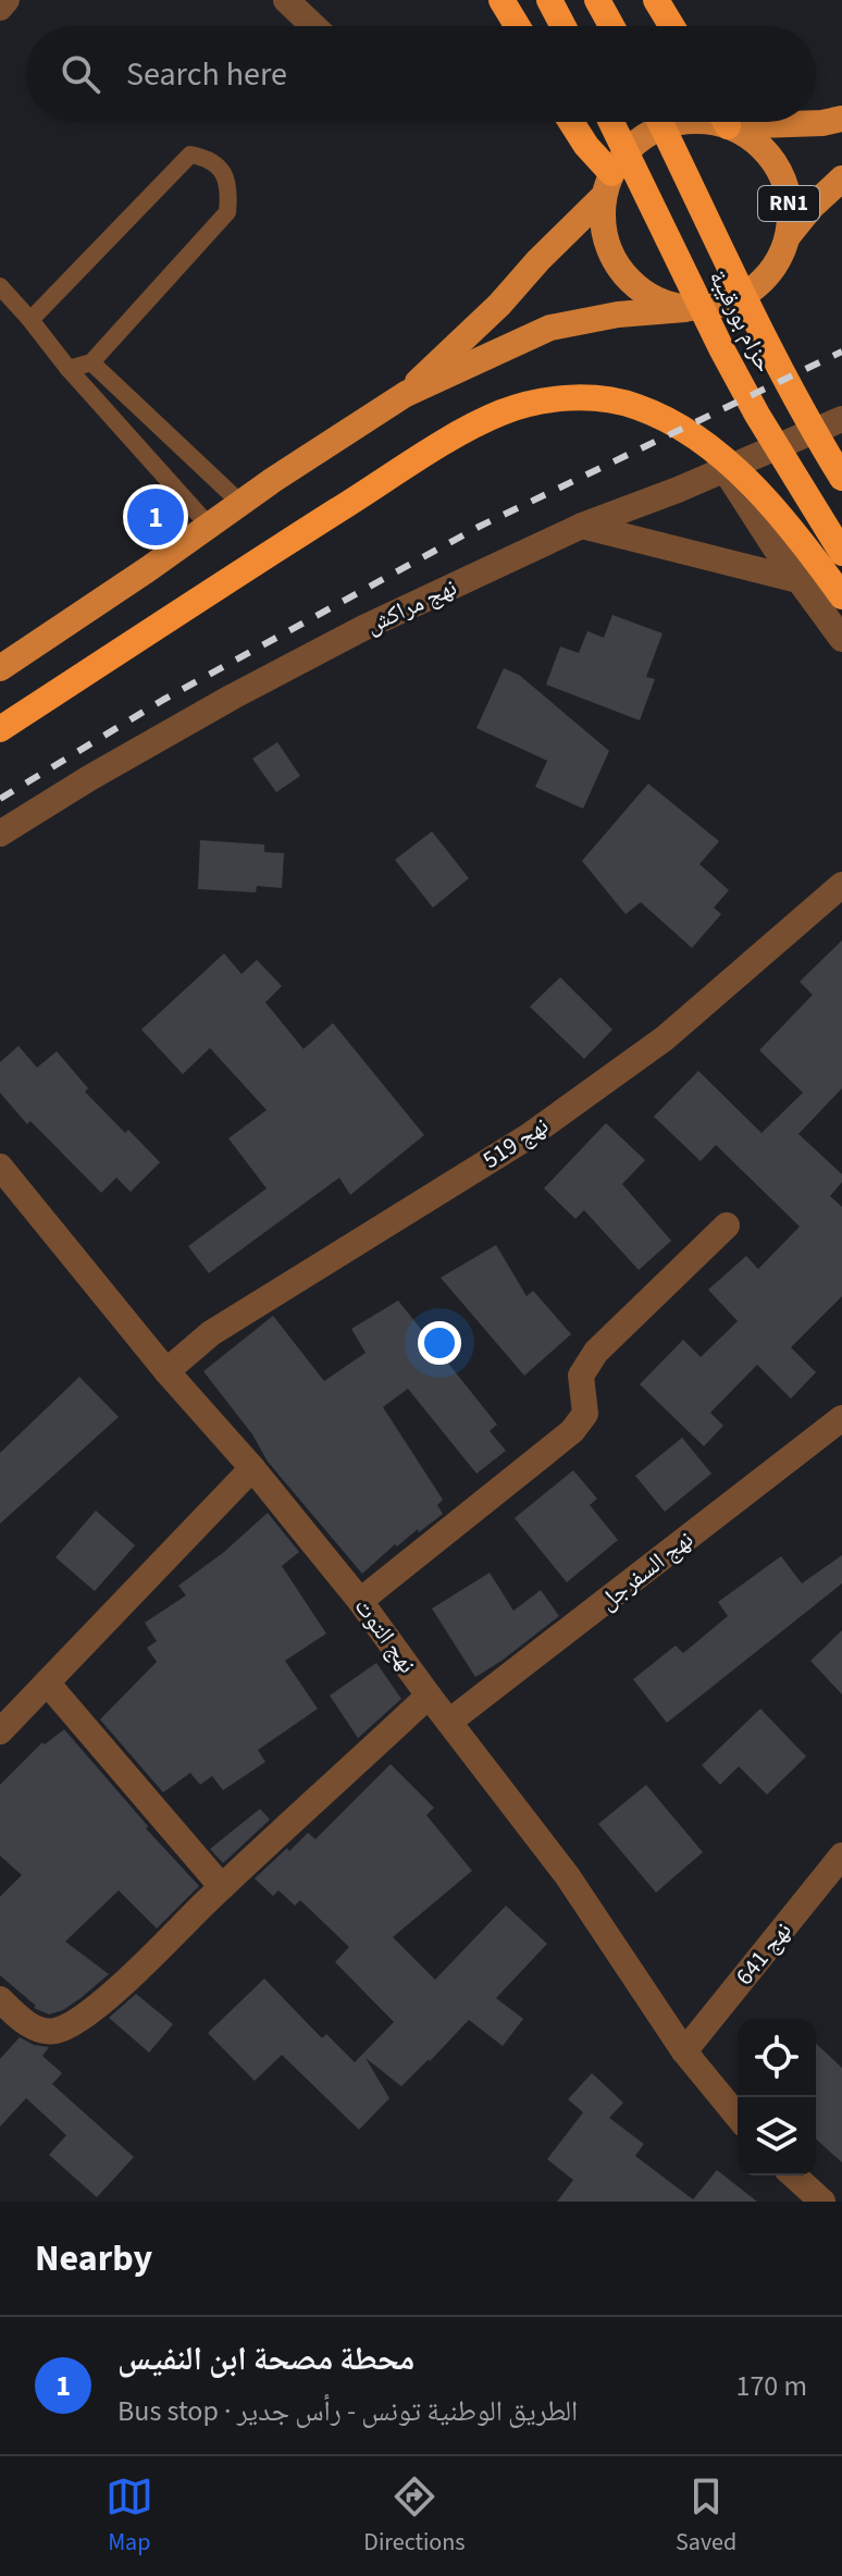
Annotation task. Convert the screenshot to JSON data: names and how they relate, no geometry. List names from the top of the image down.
{
  "streets": {
    "highway": ["حزام بورقيبة"],
    "main road": ["RN1"],
    "street": [
      "نهج مراكش",
      "نهج 519",
      "نهج السفرجل",
      "نهج التوت",
      "نهج 641"
    ]
  },
  "crossings": [
    ["نهج 519", "نهج التوت"],
    ["نهج السفرجل", "نهج التوت"],
    ["نهج التوت", "نهج 641"]
  ],
  "page": {
    "search": "Search here",
    "pins": "1",
    "heading": "Nearby",
    "list": [
      {
        "mark": "1",
        "name": "محطة مصحة ابن النفيس",
        "note": "Bus stop · الطريق الوطنية تونس - رأس جدير",
        "value": "170 m"
      }
    ],
    "nav": ["Map", "Directions", "Saved"]
  }
}
